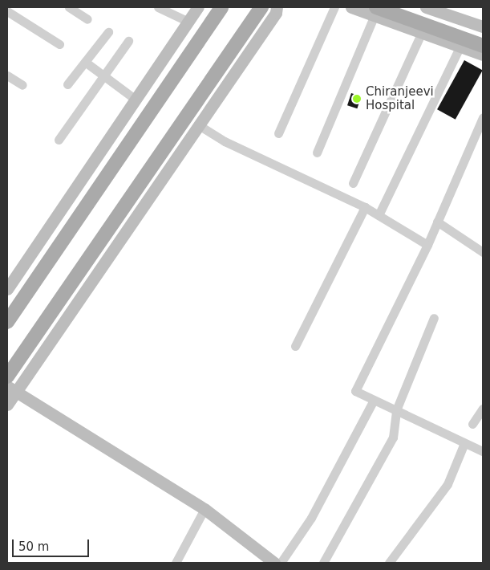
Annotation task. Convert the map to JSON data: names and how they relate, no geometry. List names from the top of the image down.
{
  "places": ["Chiranjeevi Hospital"],
  "scale_bar": "50 m"
}
